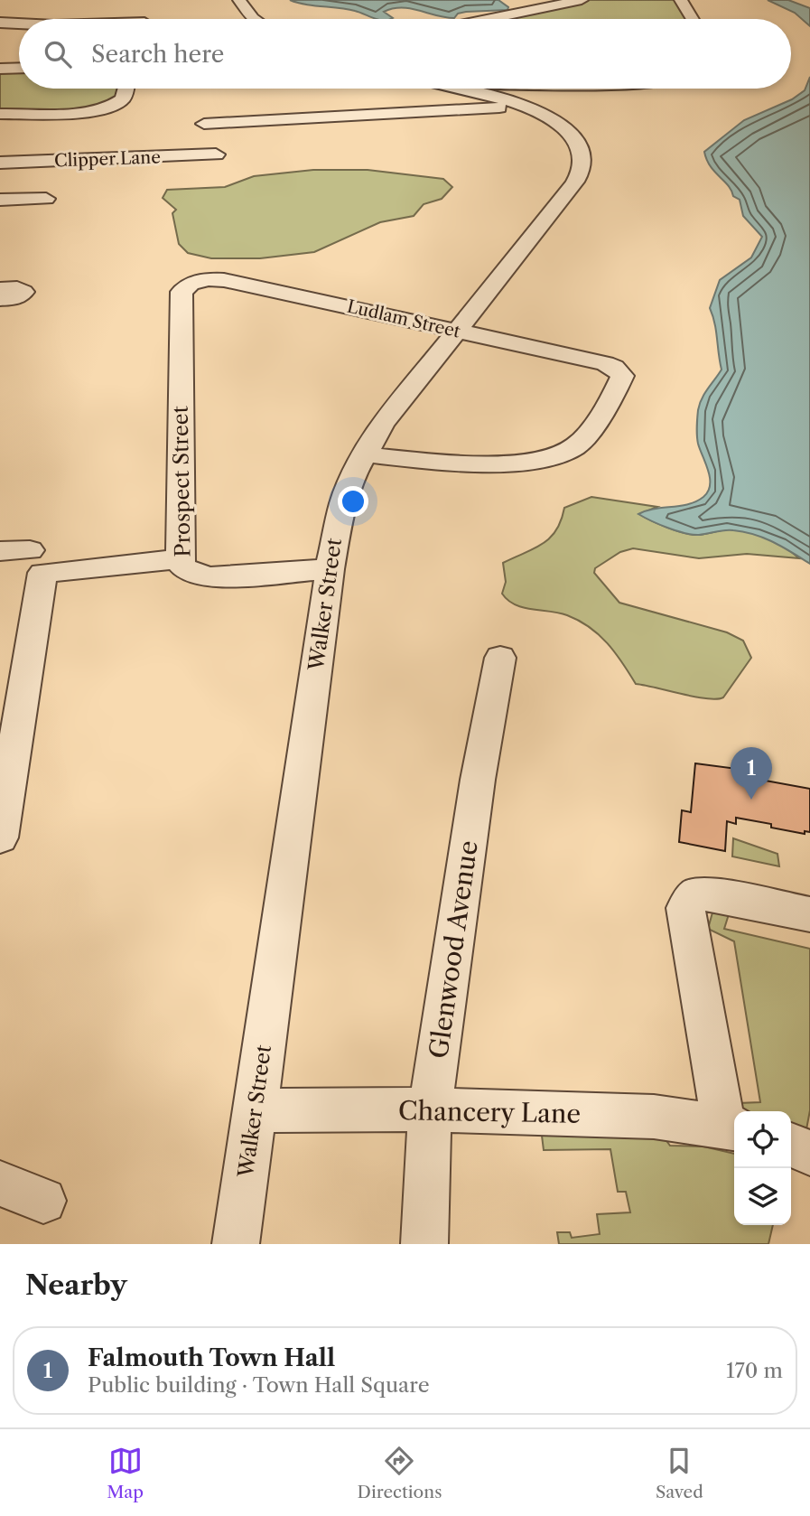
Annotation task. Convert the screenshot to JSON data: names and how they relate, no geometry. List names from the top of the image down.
{
  "streets": {
    "street": [
      "Clipper Lane",
      "Ludlam Street",
      "Prospect Street",
      "Walker Street",
      "Glenwood Avenue",
      "Chancery Lane"
    ]
  },
  "crossings": [
    ["Ludlam Street", "Prospect Street"],
    ["Ludlam Street", "Walker Street"],
    ["Prospect Street", "Walker Street"],
    ["Walker Street", "Chancery Lane"],
    ["Glenwood Avenue", "Chancery Lane"]
  ],
  "page": {
    "search": "Search here",
    "pins": "1",
    "heading": "Nearby",
    "list": [
      {
        "mark": "1",
        "name": "Falmouth Town Hall",
        "note": "Public building · Town Hall Square",
        "value": "170 m"
      }
    ],
    "nav": ["Map", "Directions", "Saved"]
  }
}
